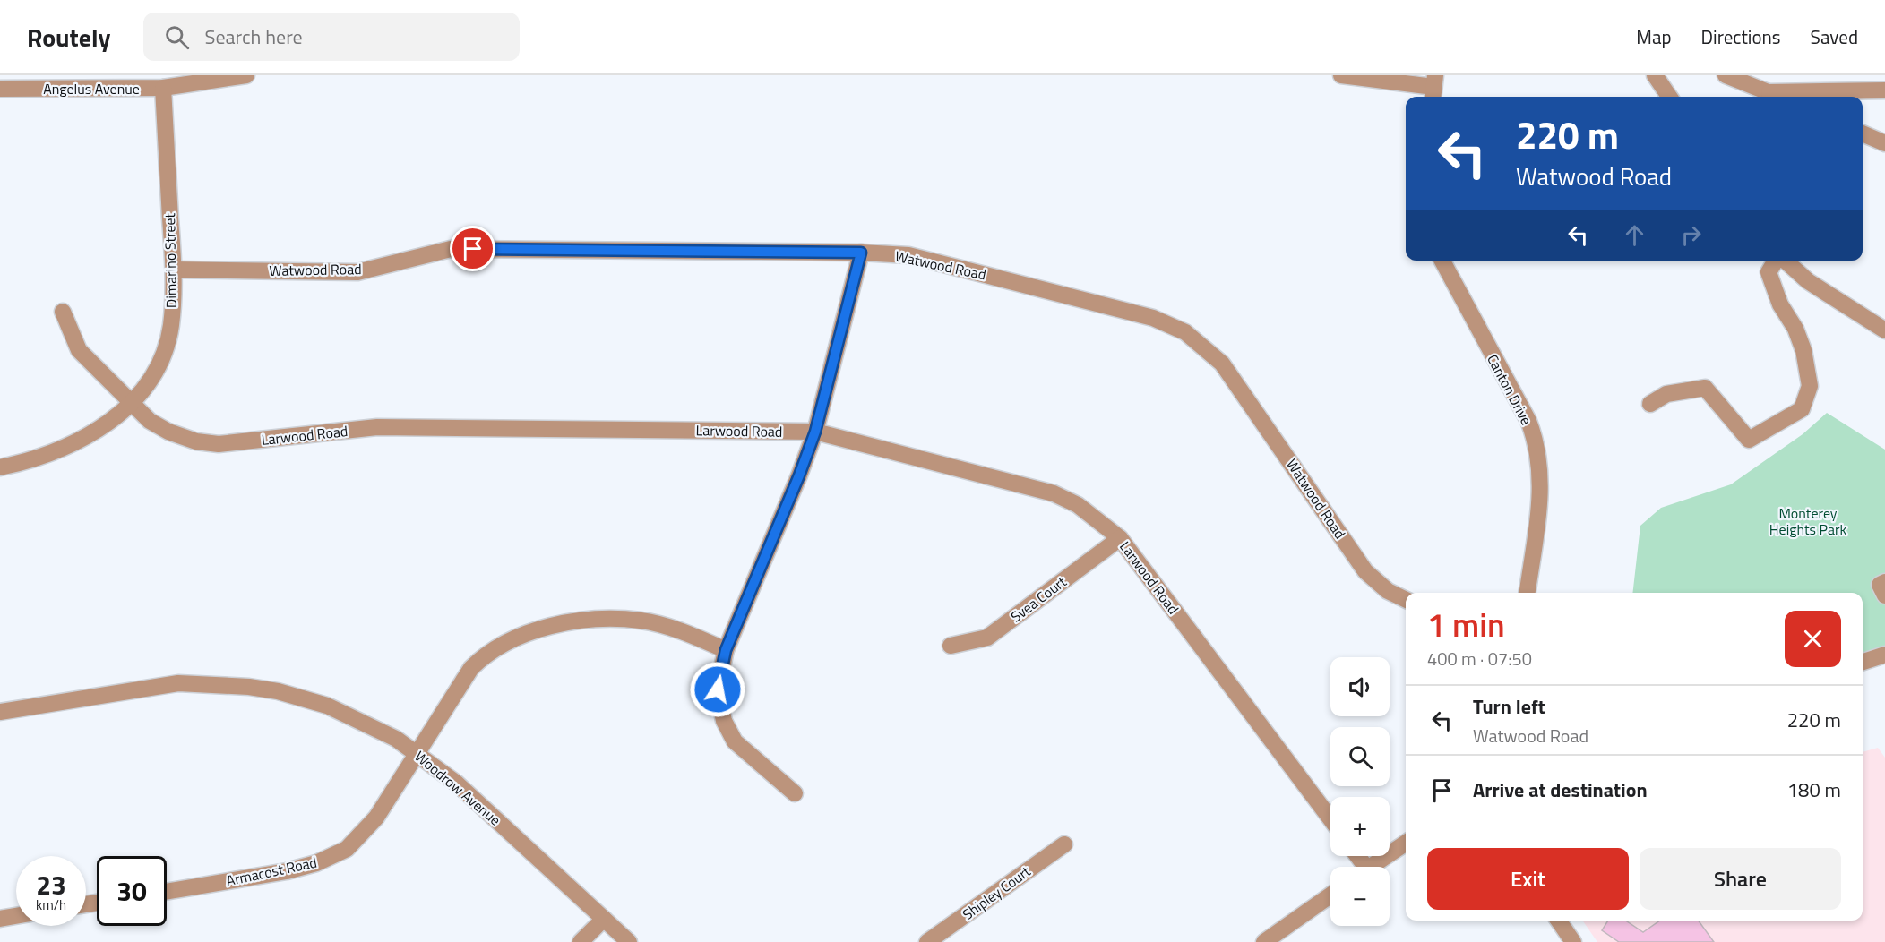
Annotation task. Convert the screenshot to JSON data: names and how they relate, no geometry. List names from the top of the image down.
{
  "streets": {
    "street": [
      "Angelus Avenue",
      "Dimarino Street",
      "Watwood Road",
      "Canton Drive",
      "Larwood Road",
      "Svea Court",
      "Woodrow Avenue",
      "Armacost Road",
      "Shipley Court"
    ]
  },
  "crossings": [
    ["Angelus Avenue", "Dimarino Street"],
    ["Dimarino Street", "Watwood Road"],
    ["Dimarino Street", "Larwood Road"],
    ["Larwood Road", "Svea Court"],
    ["Woodrow Avenue", "Armacost Road"]
  ],
  "parks": ["Monterey Heights Park"],
  "page": {
    "header": "Routely",
    "search": "Search here",
    "nav": ["Map", "Directions", "Saved"],
    "turn": ["220 m", "Watwood Road"],
    "heading": ["1 min", "400 m · 07:50"],
    "map_buttons": ["+", "−"],
    "list": [
      {
        "name": "Turn left",
        "note": "Watwood Road",
        "value": "220 m"
      },
      {
        "name": "Arrive at destination",
        "value": "180 m"
      }
    ],
    "buttons": ["Exit", "Share"],
    "speed": "23 km/h",
    "limit": "30"
  }
}
